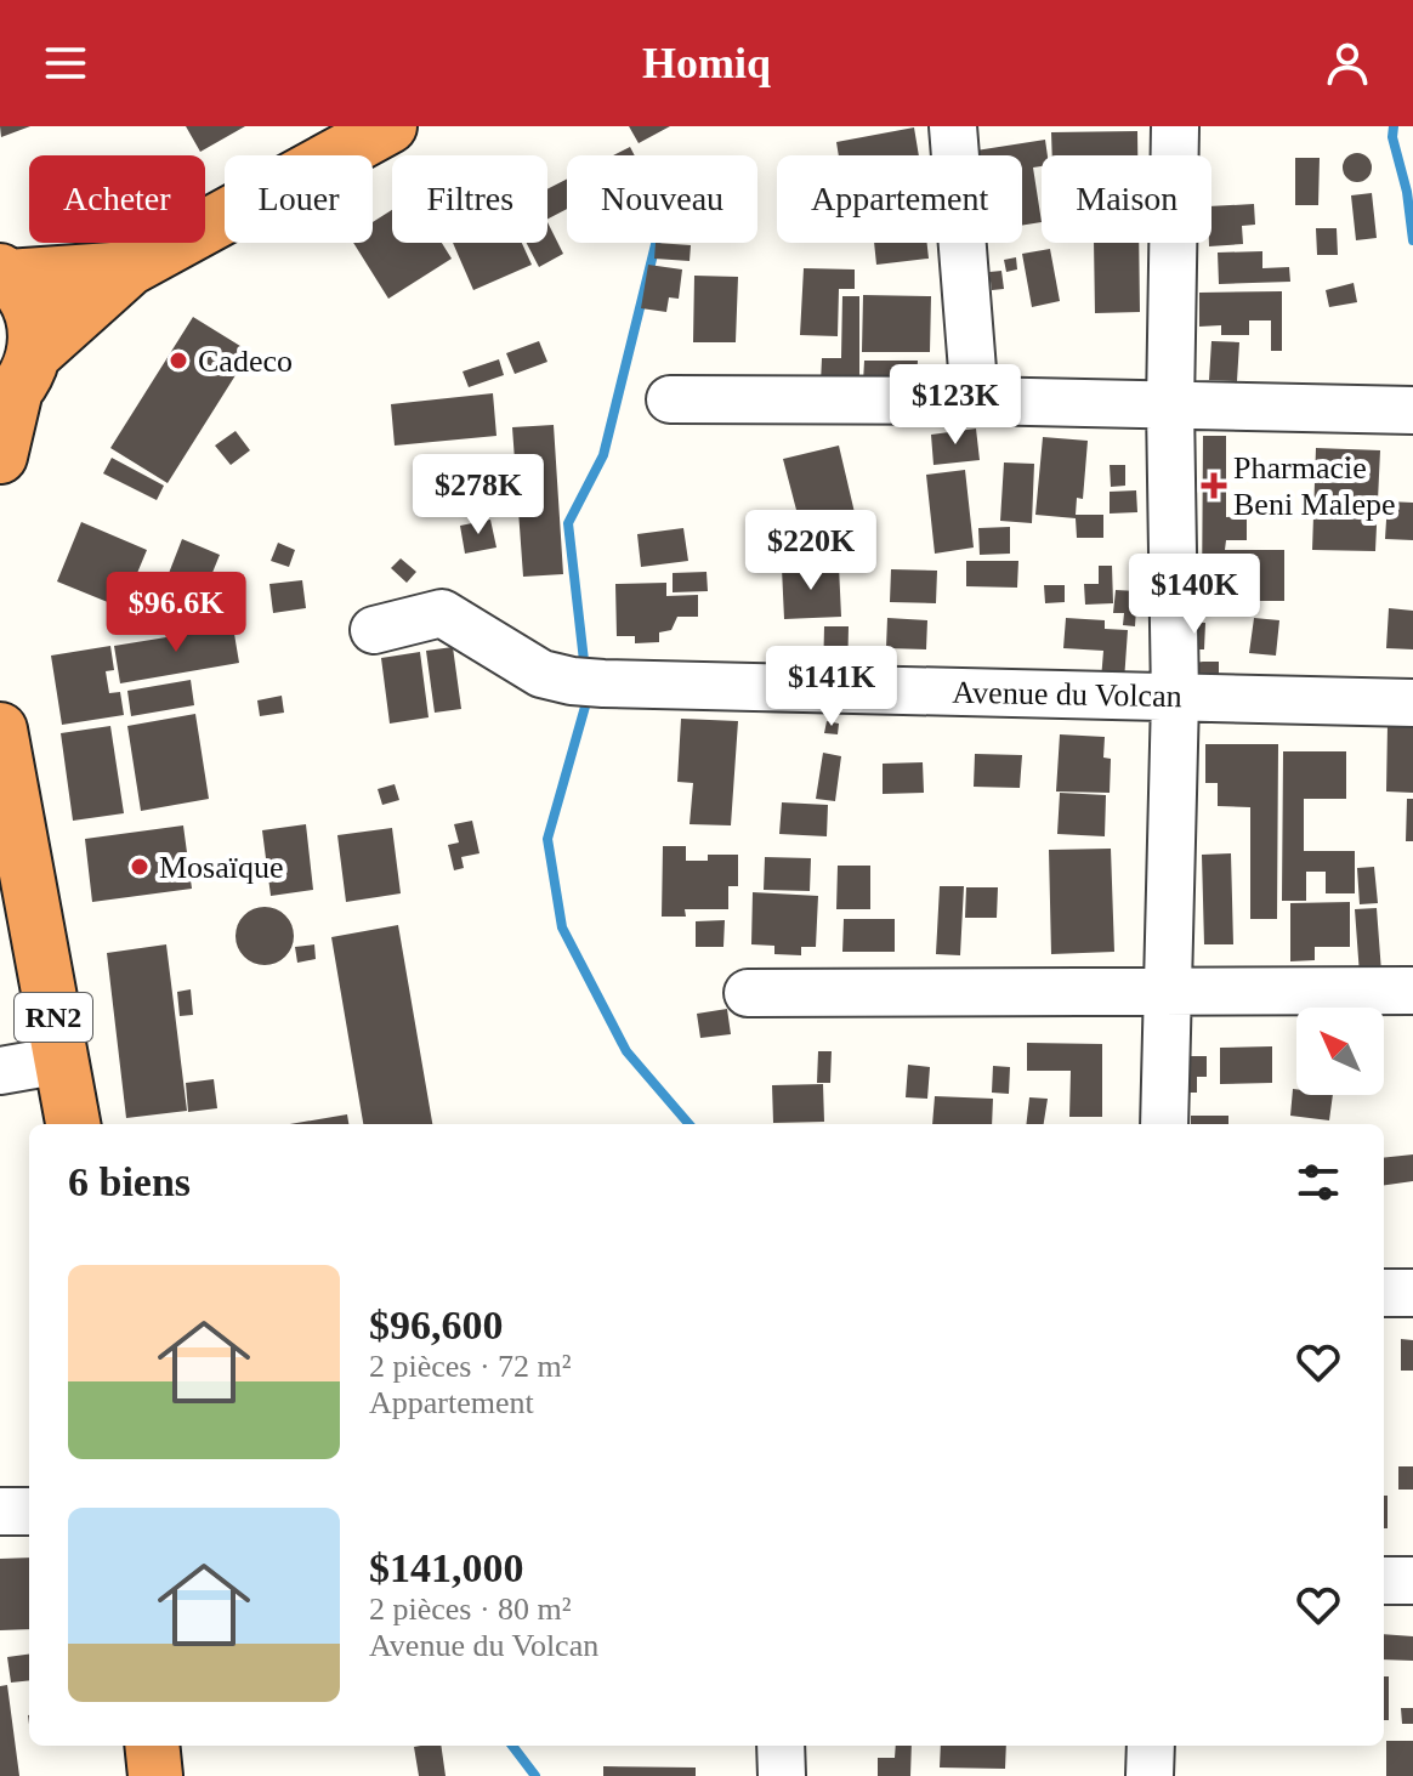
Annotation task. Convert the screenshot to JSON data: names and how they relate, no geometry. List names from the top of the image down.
{
  "streets": {
    "highway": ["RN2"],
    "street": ["Avenue du Volcan"]
  },
  "places": {
    "other": ["Cadeco", "Mosaïque"],
    "health": ["Pharmacie Beni Malepe"]
  },
  "north": "top left",
  "page": {
    "header": "Homiq",
    "chip": [
      "Acheter",
      "Louer",
      "Filtres",
      "Nouveau",
      "Appartement",
      "Maison"
    ],
    "price": [
      "$123K",
      "$278K",
      "$220K",
      "$140K",
      "$96.6K",
      "$141K"
    ],
    "heading": "6 biens",
    "list": [
      {
        "name": "$96,600",
        "note": "2 pièces · 72 m² · Appartement"
      },
      {
        "name": "$141,000",
        "note": "2 pièces · 80 m² · Avenue du Volcan"
      }
    ]
  }
}
